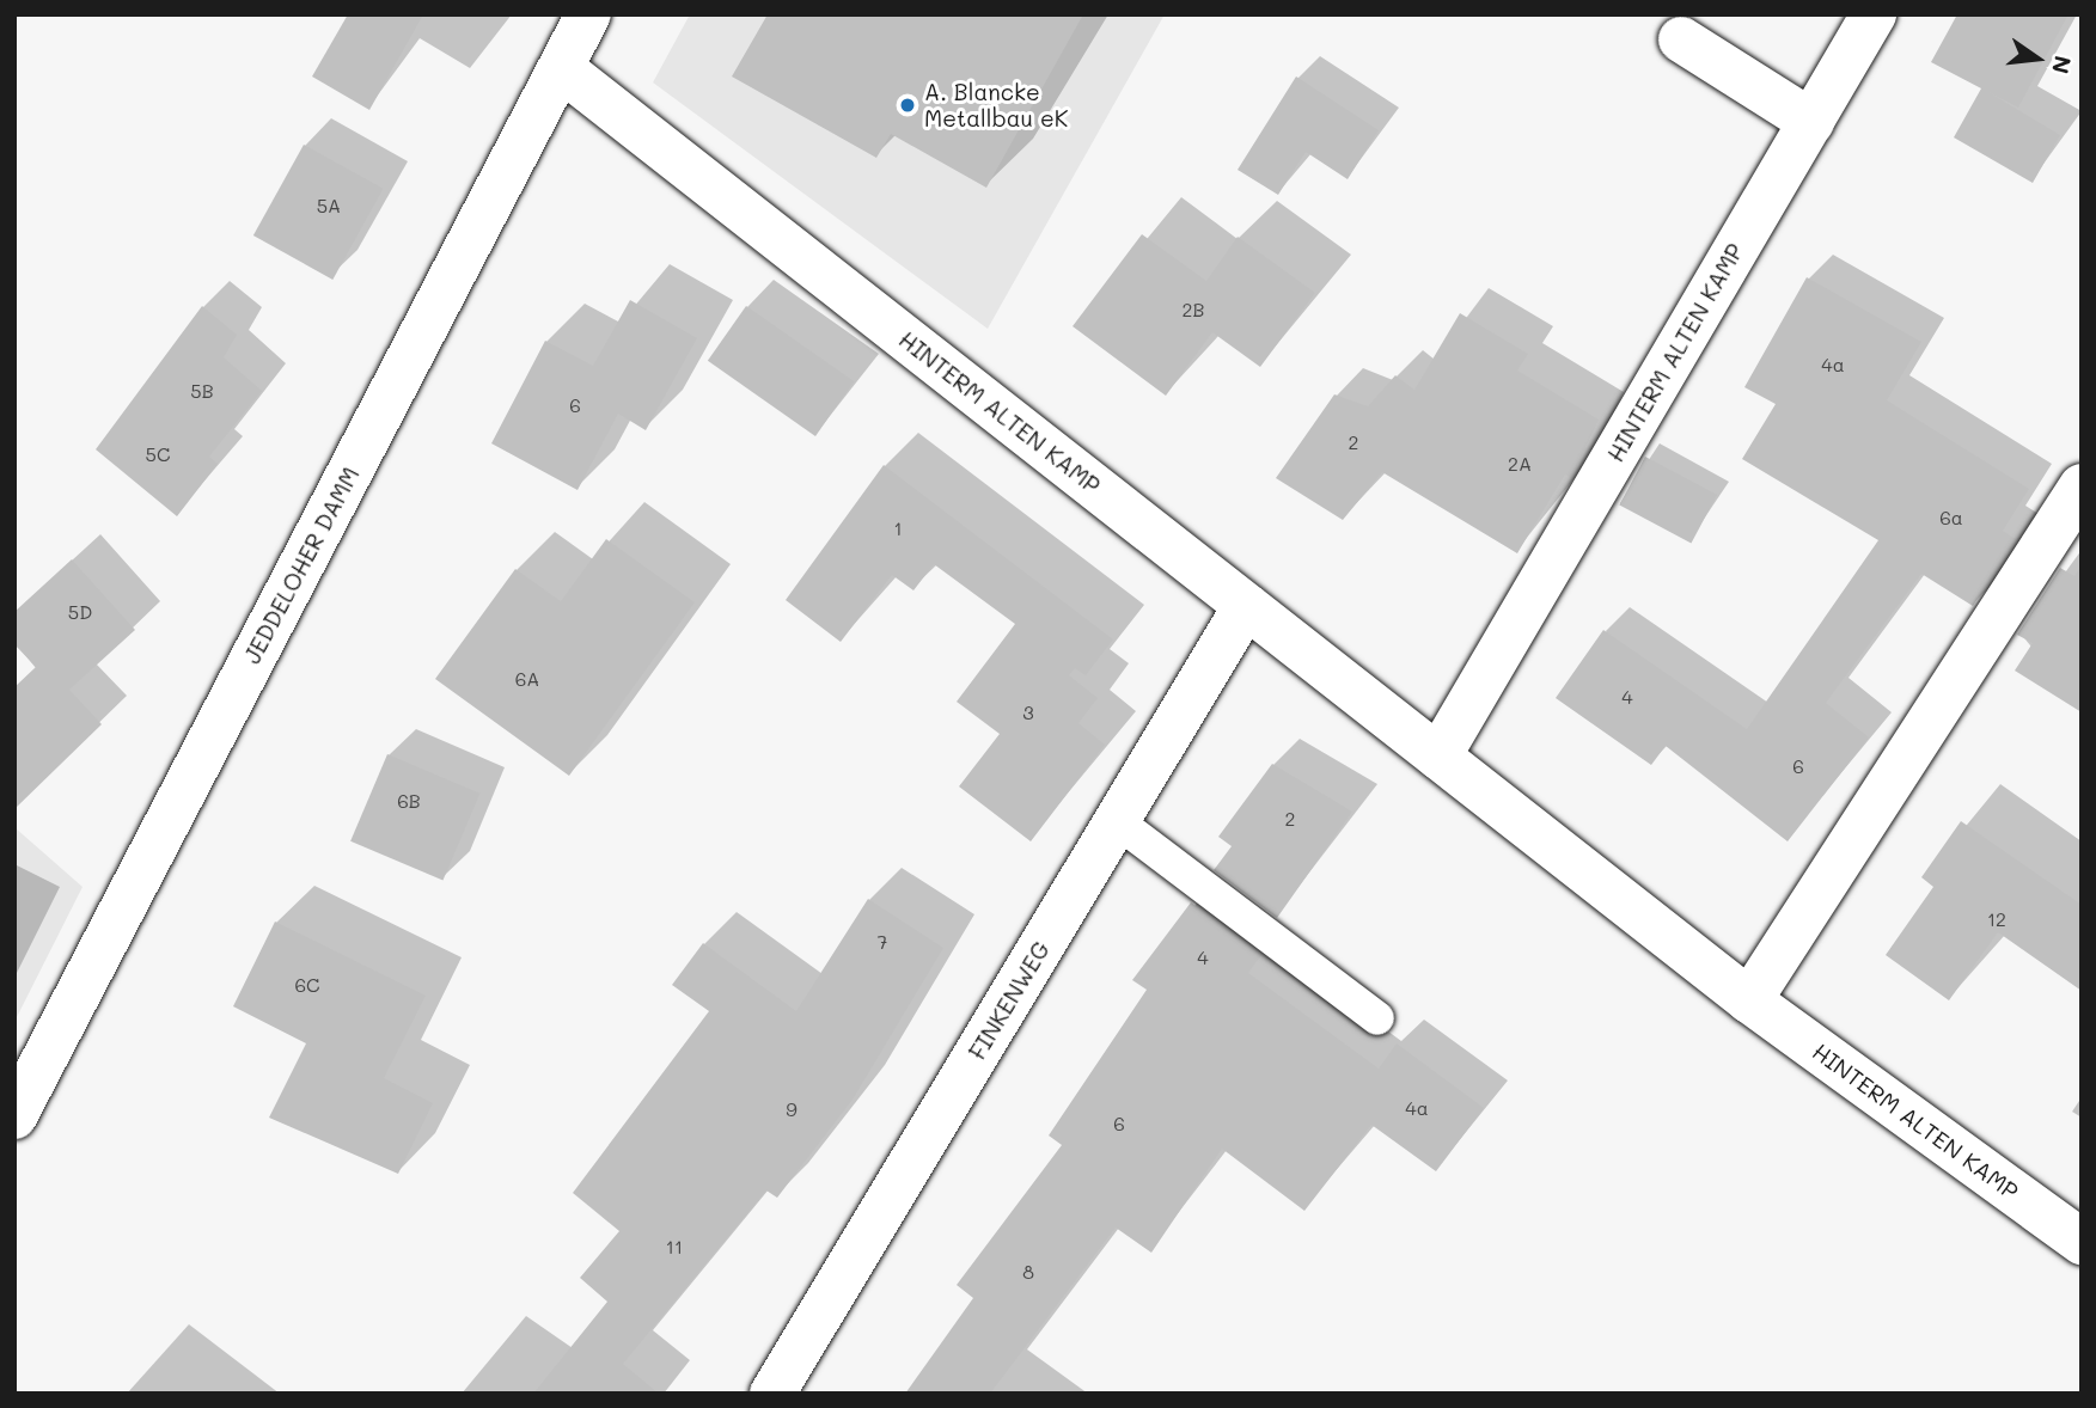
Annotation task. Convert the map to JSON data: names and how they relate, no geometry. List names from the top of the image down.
{
  "streets": {
    "street": ["HINTERM ALTEN KAMP", "JEDDELOHER DAMM", "FINKENWEG"]
  },
  "crossings": [
    ["HINTERM ALTEN KAMP", "JEDDELOHER DAMM"],
    ["HINTERM ALTEN KAMP", "FINKENWEG"]
  ],
  "places": ["A. Blancke Metallbau eK"],
  "house_numbers": [
    "5A",
    "2B",
    "4a",
    "5B",
    "6",
    "2",
    "5C",
    "2A",
    "6a",
    "1",
    "5D",
    "6A",
    "4",
    "3",
    "6",
    "6B",
    "2",
    "12",
    "7",
    "4",
    "6C",
    "4a",
    "9",
    "6",
    "11",
    "8"
  ],
  "north": "right"
}
